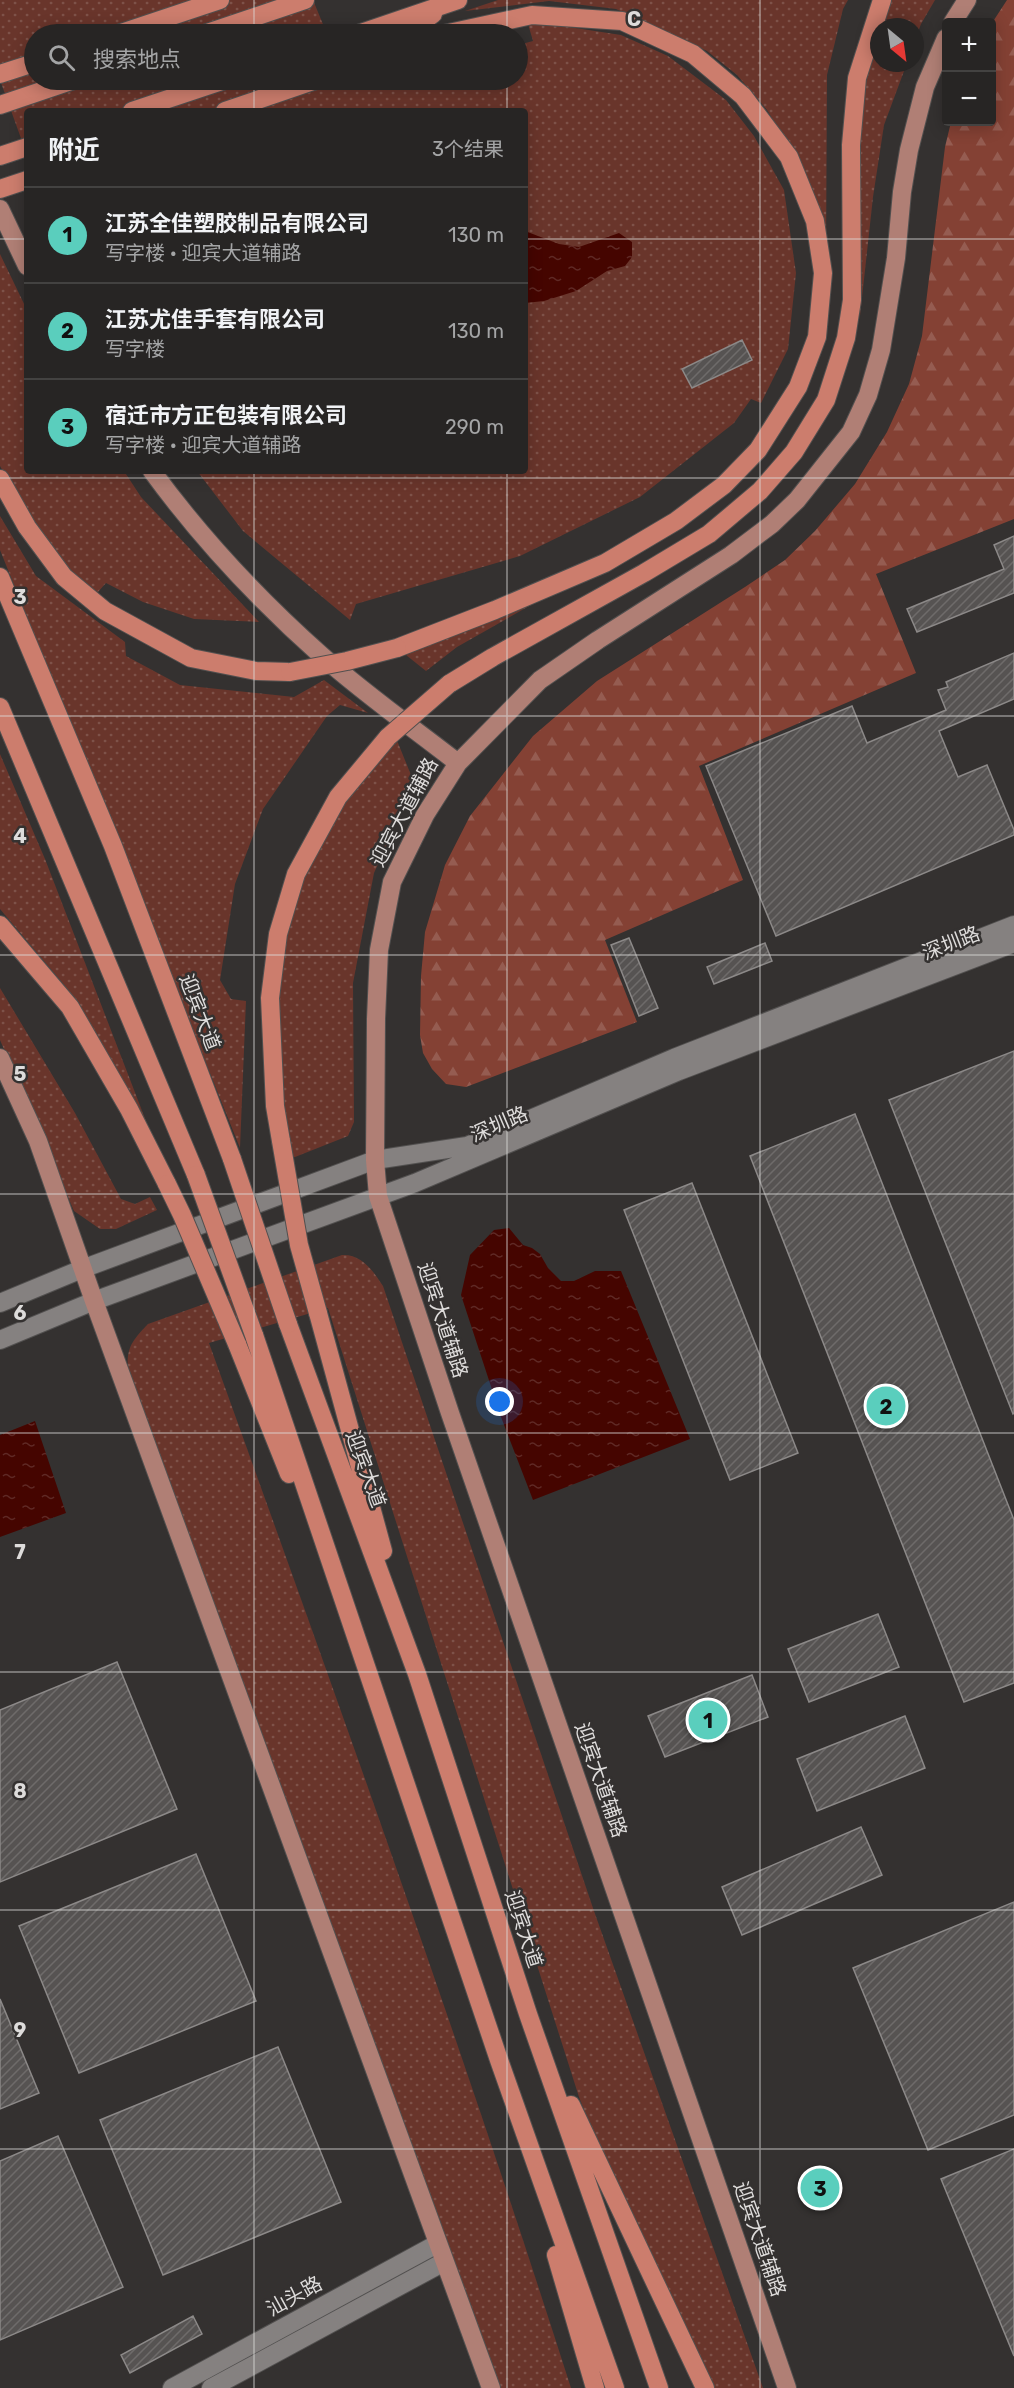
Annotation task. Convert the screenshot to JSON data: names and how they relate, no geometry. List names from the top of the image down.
{
  "streets": {
    "highway": ["迎宾大道"],
    "main road": ["迎宾大道辅路"],
    "street": ["深圳路", "汕头路"]
  },
  "crossings": [
    ["迎宾大道辅路", "深圳路"]
  ],
  "north": "bottom right",
  "page": {
    "map_buttons": ["+", "−"],
    "search": "搜索地点",
    "heading": ["附近", "3个结果"],
    "list": [
      {
        "mark": "1",
        "name": "江苏全佳塑胶制品有限公司",
        "note": "写字楼 · 迎宾大道辅路",
        "value": "130 m"
      },
      {
        "mark": "2",
        "name": "江苏尤佳手套有限公司",
        "note": "写字楼",
        "value": "130 m"
      },
      {
        "mark": "3",
        "name": "宿迁市方正包装有限公司",
        "note": "写字楼 · 迎宾大道辅路",
        "value": "290 m"
      }
    ],
    "pins": ["2", "1", "3"]
  },
  "grid": {
    "columns": ["C"],
    "rows": [
      "3",
      "4",
      "5",
      "6",
      "7",
      "8",
      "9"
    ]
  }
}
